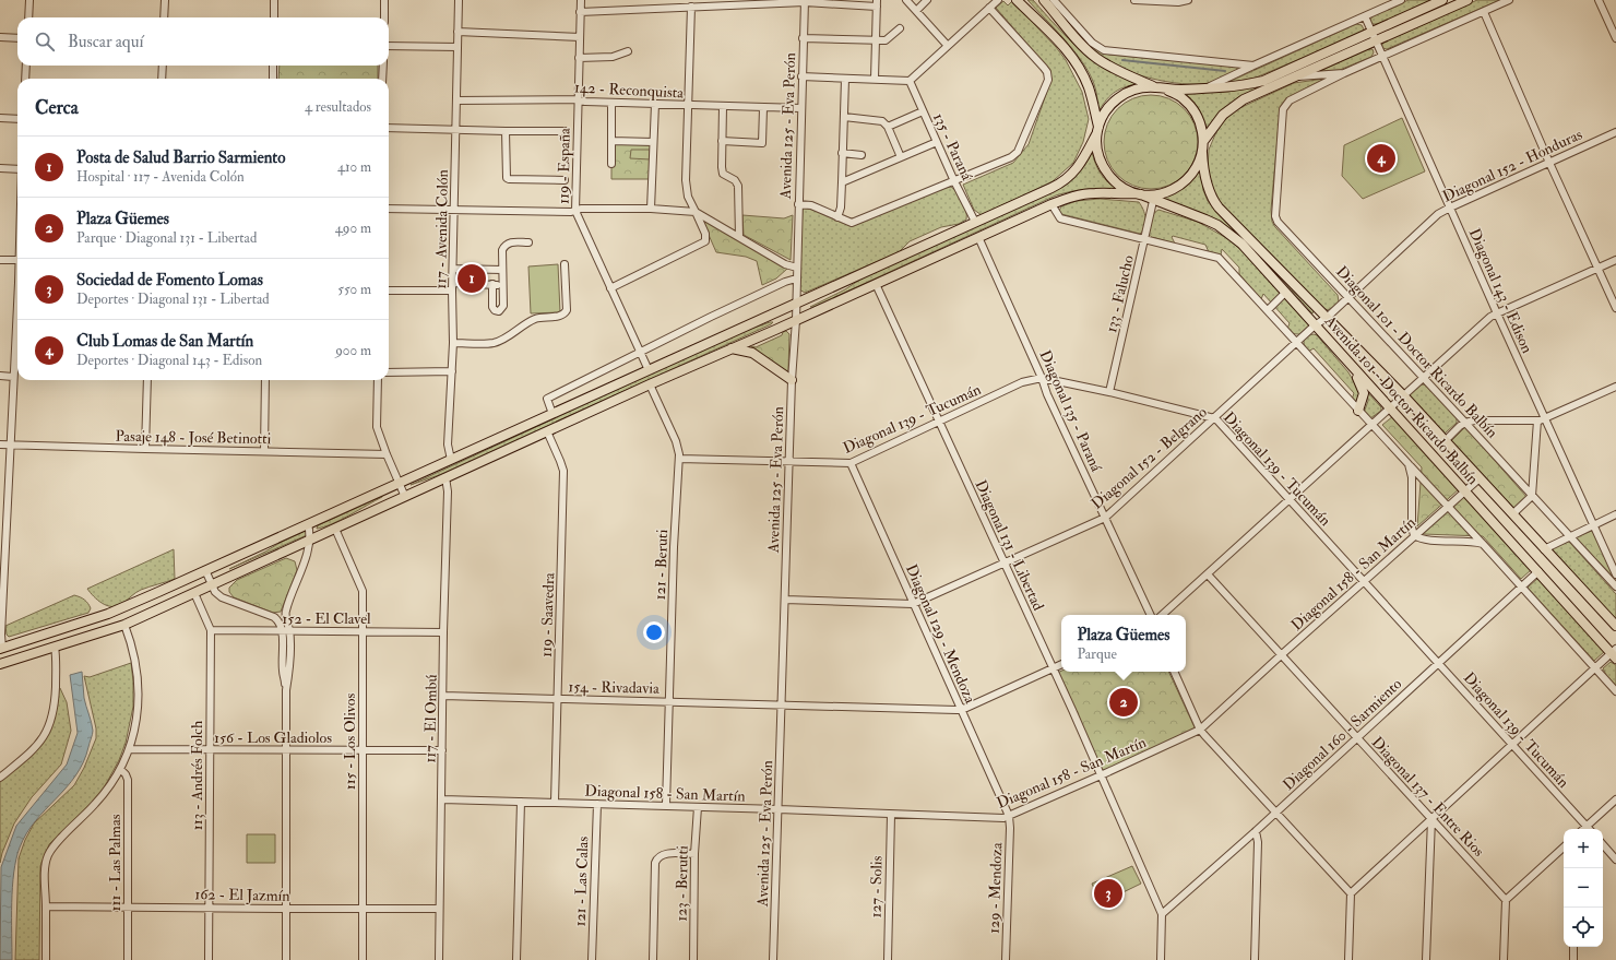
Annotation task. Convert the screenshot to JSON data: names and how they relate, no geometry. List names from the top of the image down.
{
  "streets": {
    "main road": ["Avenida 101 - Doctor Ricardo Balbín"],
    "street": [
      "142 - Reconquista",
      "Avenida 125 - Eva Perón",
      "135 - Paraná",
      "Diagonal 152 - Honduras",
      "119 - España",
      "117 - Avenida Colón",
      "Diagonal 143 - Edison",
      "133 - Falucho",
      "Diagonal 101 - Doctor Ricardo Balbín",
      "Diagonal 135 - Paraná",
      "Diagonal 139 - Tucumán",
      "Pasaje 148 - José Betinotti",
      "Diagonal 152 - Belgrano",
      "Diagonal 131 - Libertad",
      "121 - Beruti",
      "Diagonal 158 - San Martín",
      "119 - Saavedra",
      "152 - El Clavel",
      "Diagonal 129 - Mendoza",
      "154 - Rivadavia",
      "117 - El Ombú",
      "Diagonal 160 - Sarmiento",
      "156 - Los Gladiolos",
      "115 - Los Olivos",
      "113 - Andrés Folch",
      "Diagonal 137 - Entre Rios",
      "111 - Las Palmas",
      "121 - Las Calas",
      "123 - Berutti",
      "127 - Solis",
      "129 - Mendoza",
      "162 - El Jazmín"
    ]
  },
  "crossings": [
    ["142 - Reconquista", "Avenida 125 - Eva Perón"],
    ["142 - Reconquista", "119 - España"],
    ["142 - Reconquista", "117 - Avenida Colón"],
    ["Avenida 125 - Eva Perón", "Diagonal 139 - Tucumán"],
    ["Avenida 125 - Eva Perón", "Diagonal 152 - Belgrano"],
    ["Avenida 125 - Eva Perón", "Diagonal 158 - San Martín"],
    ["Avenida 125 - Eva Perón", "154 - Rivadavia"],
    ["Diagonal 152 - Honduras", "Diagonal 143 - Edison"],
    ["Diagonal 152 - Honduras", "Diagonal 101 - Doctor Ricardo Balbín"],
    ["Diagonal 152 - Honduras", "Avenida 101 - Doctor Ricardo Balbín"],
    ["Diagonal 152 - Honduras", "Diagonal 152 - Belgrano"],
    ["133 - Falucho", "Avenida 101 - Doctor Ricardo Balbín"],
    ["133 - Falucho", "Diagonal 139 - Tucumán"],
    ["Avenida 101 - Doctor Ricardo Balbín", "Diagonal 152 - Belgrano"],
    ["Avenida 101 - Doctor Ricardo Balbín", "Diagonal 158 - San Martín"],
    ["Avenida 101 - Doctor Ricardo Balbín", "Diagonal 160 - Sarmiento"],
    ["Diagonal 135 - Paraná", "Diagonal 139 - Tucumán"],
    ["Diagonal 135 - Paraná", "Diagonal 152 - Belgrano"],
    ["Diagonal 139 - Tucumán", "Diagonal 152 - Belgrano"],
    ["Diagonal 139 - Tucumán", "Diagonal 131 - Libertad"],
    ["Diagonal 139 - Tucumán", "121 - Beruti"],
    ["Diagonal 139 - Tucumán", "Diagonal 158 - San Martín"],
    ["Diagonal 139 - Tucumán", "Diagonal 129 - Mendoza"],
    ["Diagonal 139 - Tucumán", "Diagonal 160 - Sarmiento"],
    ["Diagonal 152 - Belgrano", "Diagonal 131 - Libertad"],
    ["Diagonal 152 - Belgrano", "Diagonal 129 - Mendoza"],
    ["Diagonal 131 - Libertad", "Diagonal 158 - San Martín"],
    ["Diagonal 131 - Libertad", "Diagonal 160 - Sarmiento"],
    ["121 - Beruti", "Diagonal 158 - San Martín"],
    ["121 - Beruti", "154 - Rivadavia"],
    ["Diagonal 158 - San Martín", "119 - Saavedra"],
    ["Diagonal 158 - San Martín", "Diagonal 129 - Mendoza"],
    ["Diagonal 158 - San Martín", "117 - El Ombú"],
    ["Diagonal 158 - San Martín", "Diagonal 137 - Entre Rios"],
    ["Diagonal 158 - San Martín", "121 - Las Calas"],
    ["Diagonal 158 - San Martín", "123 - Berutti"],
    ["Diagonal 158 - San Martín", "127 - Solis"],
    ["Diagonal 158 - San Martín", "129 - Mendoza"],
    ["119 - Saavedra", "154 - Rivadavia"],
    ["152 - El Clavel", "117 - El Ombú"],
    ["152 - El Clavel", "115 - Los Olivos"],
    ["152 - El Clavel", "113 - Andrés Folch"],
    ["Diagonal 129 - Mendoza", "154 - Rivadavia"],
    ["Diagonal 129 - Mendoza", "129 - Mendoza"],
    ["154 - Rivadavia", "117 - El Ombú"],
    ["117 - El Ombú", "156 - Los Gladiolos"],
    ["117 - El Ombú", "162 - El Jazmín"],
    ["Diagonal 160 - Sarmiento", "Diagonal 137 - Entre Rios"],
    ["156 - Los Gladiolos", "115 - Los Olivos"],
    ["156 - Los Gladiolos", "113 - Andrés Folch"],
    ["115 - Los Olivos", "162 - El Jazmín"],
    ["113 - Andrés Folch", "162 - El Jazmín"],
    ["111 - Las Palmas", "162 - El Jazmín"]
  ],
  "page": {
    "search": "Buscar aquí",
    "heading": ["Cerca", "4 resultados"],
    "list": [
      {
        "mark": "1",
        "name": "Posta de Salud Barrio Sarmiento",
        "note": "Hospital · 117 - Avenida Colón",
        "value": "410 m"
      },
      {
        "mark": "2",
        "name": "Plaza Güemes",
        "note": "Parque · Diagonal 131 - Libertad",
        "value": "490 m"
      },
      {
        "mark": "3",
        "name": "Sociedad de Fomento Lomas",
        "note": "Deportes · Diagonal 131 - Libertad",
        "value": "550 m"
      },
      {
        "mark": "4",
        "name": "Club Lomas de San Martín",
        "note": "Deportes · Diagonal 143 - Edison",
        "value": "900 m"
      }
    ],
    "pins": [
      "4",
      "1",
      "2",
      "3"
    ],
    "popup": ["Plaza Güemes", "Parque"],
    "map_buttons": ["+", "−"]
  }
}
